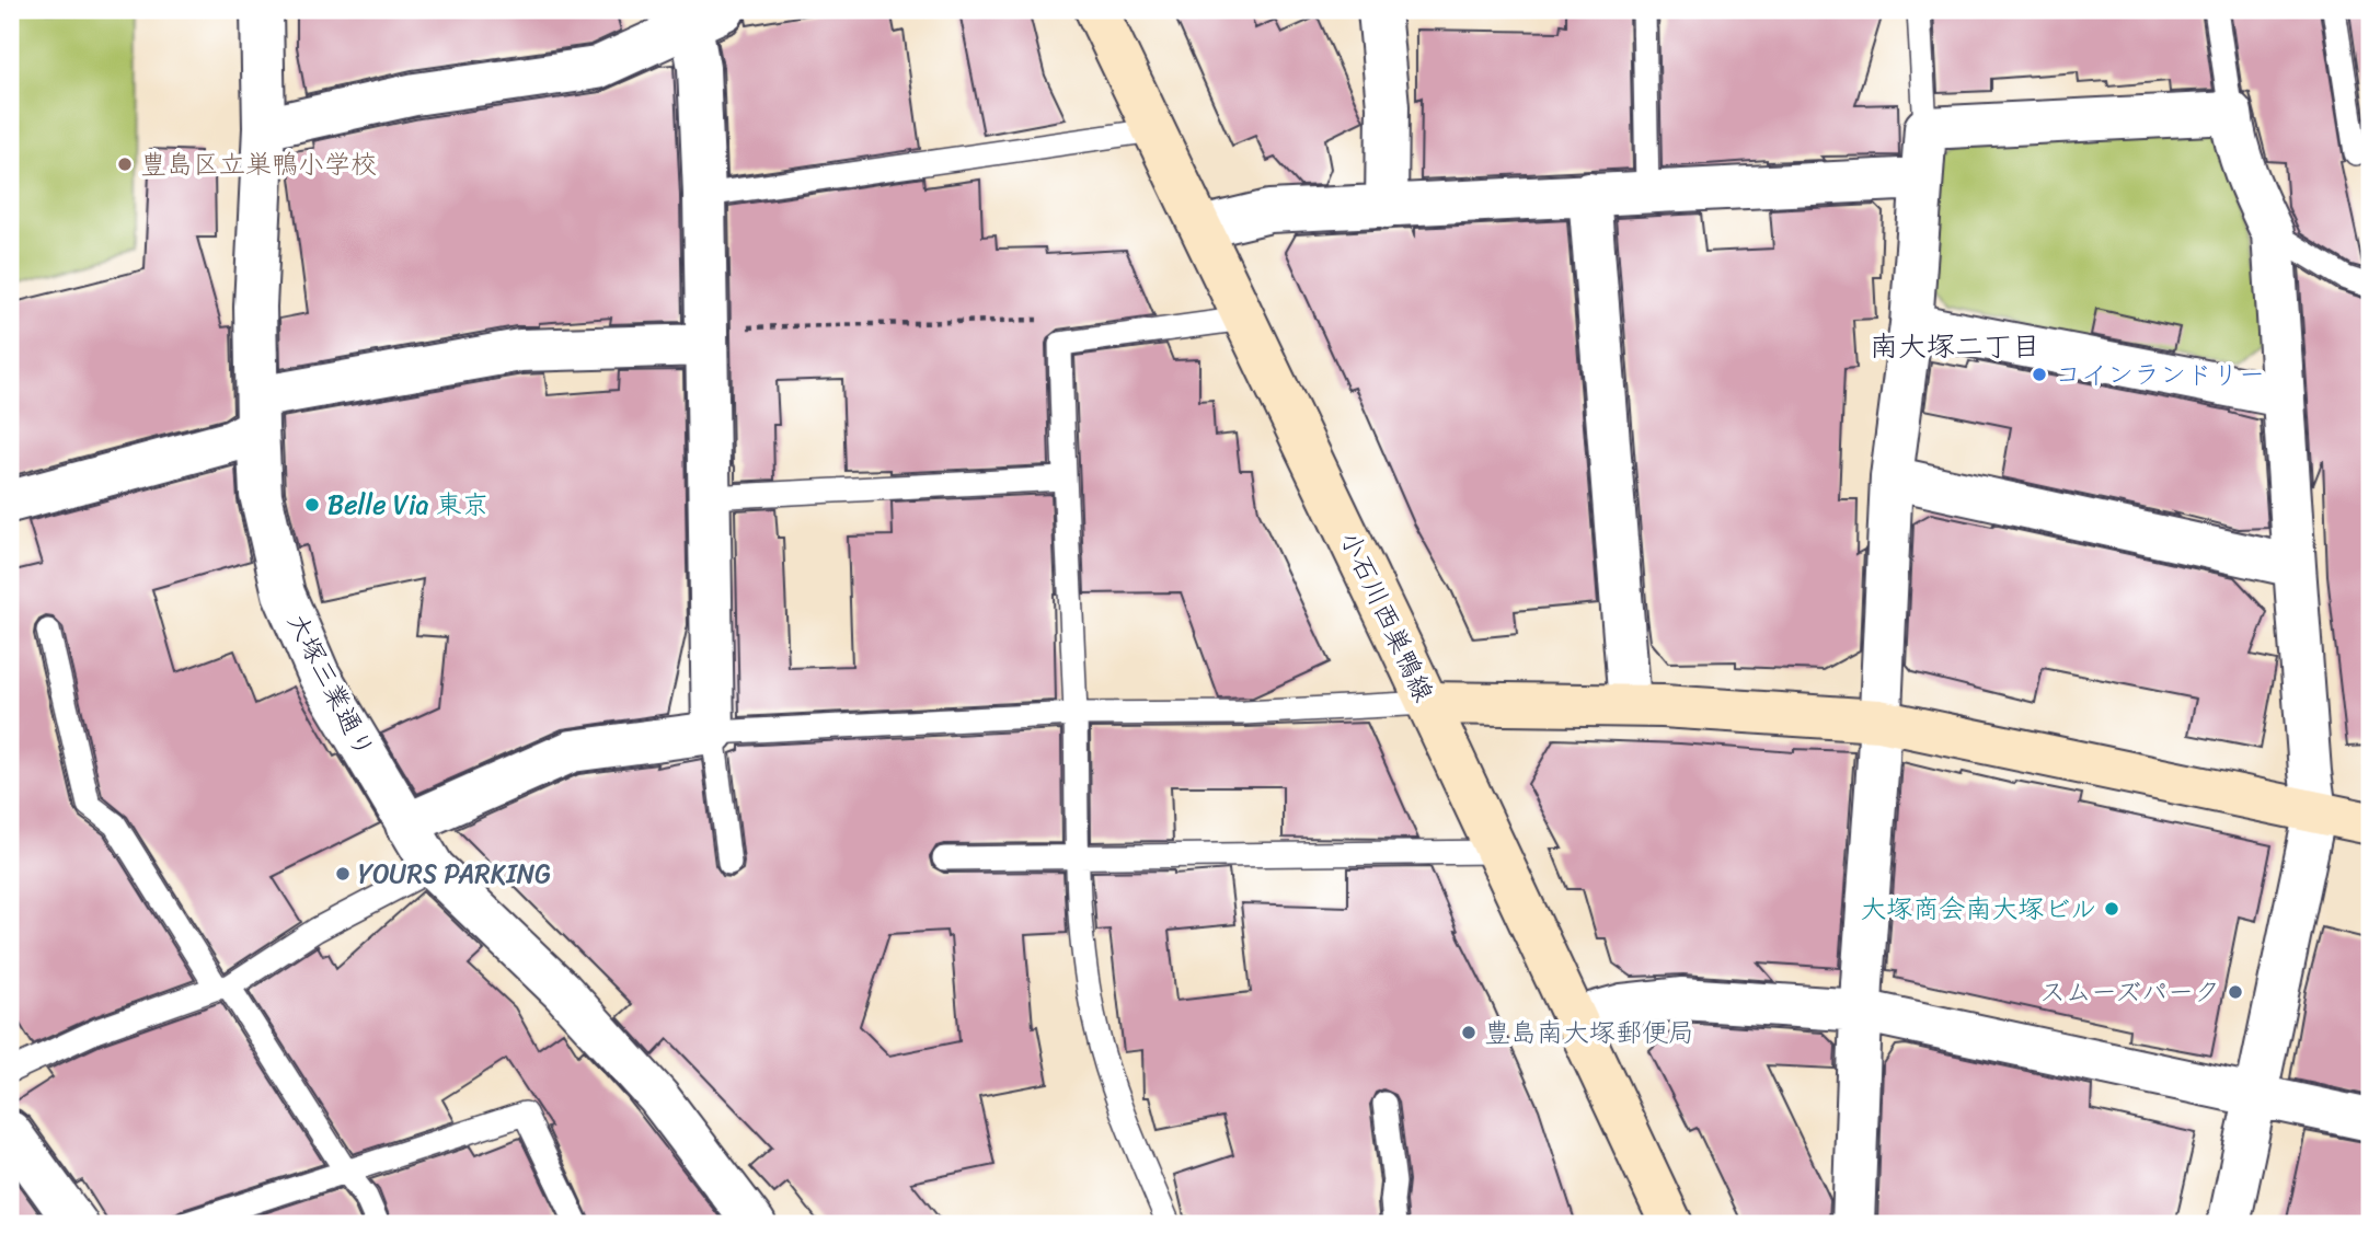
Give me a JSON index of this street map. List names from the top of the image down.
{
  "streets": {
    "main road": ["小石川西巣鴨線"],
    "street": ["大塚三業通り"]
  },
  "districts": ["南大塚二丁目"],
  "places": [
    "豊島区立巣鴨小学校",
    "コインランドリー",
    "Belle Via 東京",
    "YOURS PARKING",
    "大塚商会南大塚ビル",
    "スムーズパーク",
    "豊島南大塚郵便局"
  ]
}
